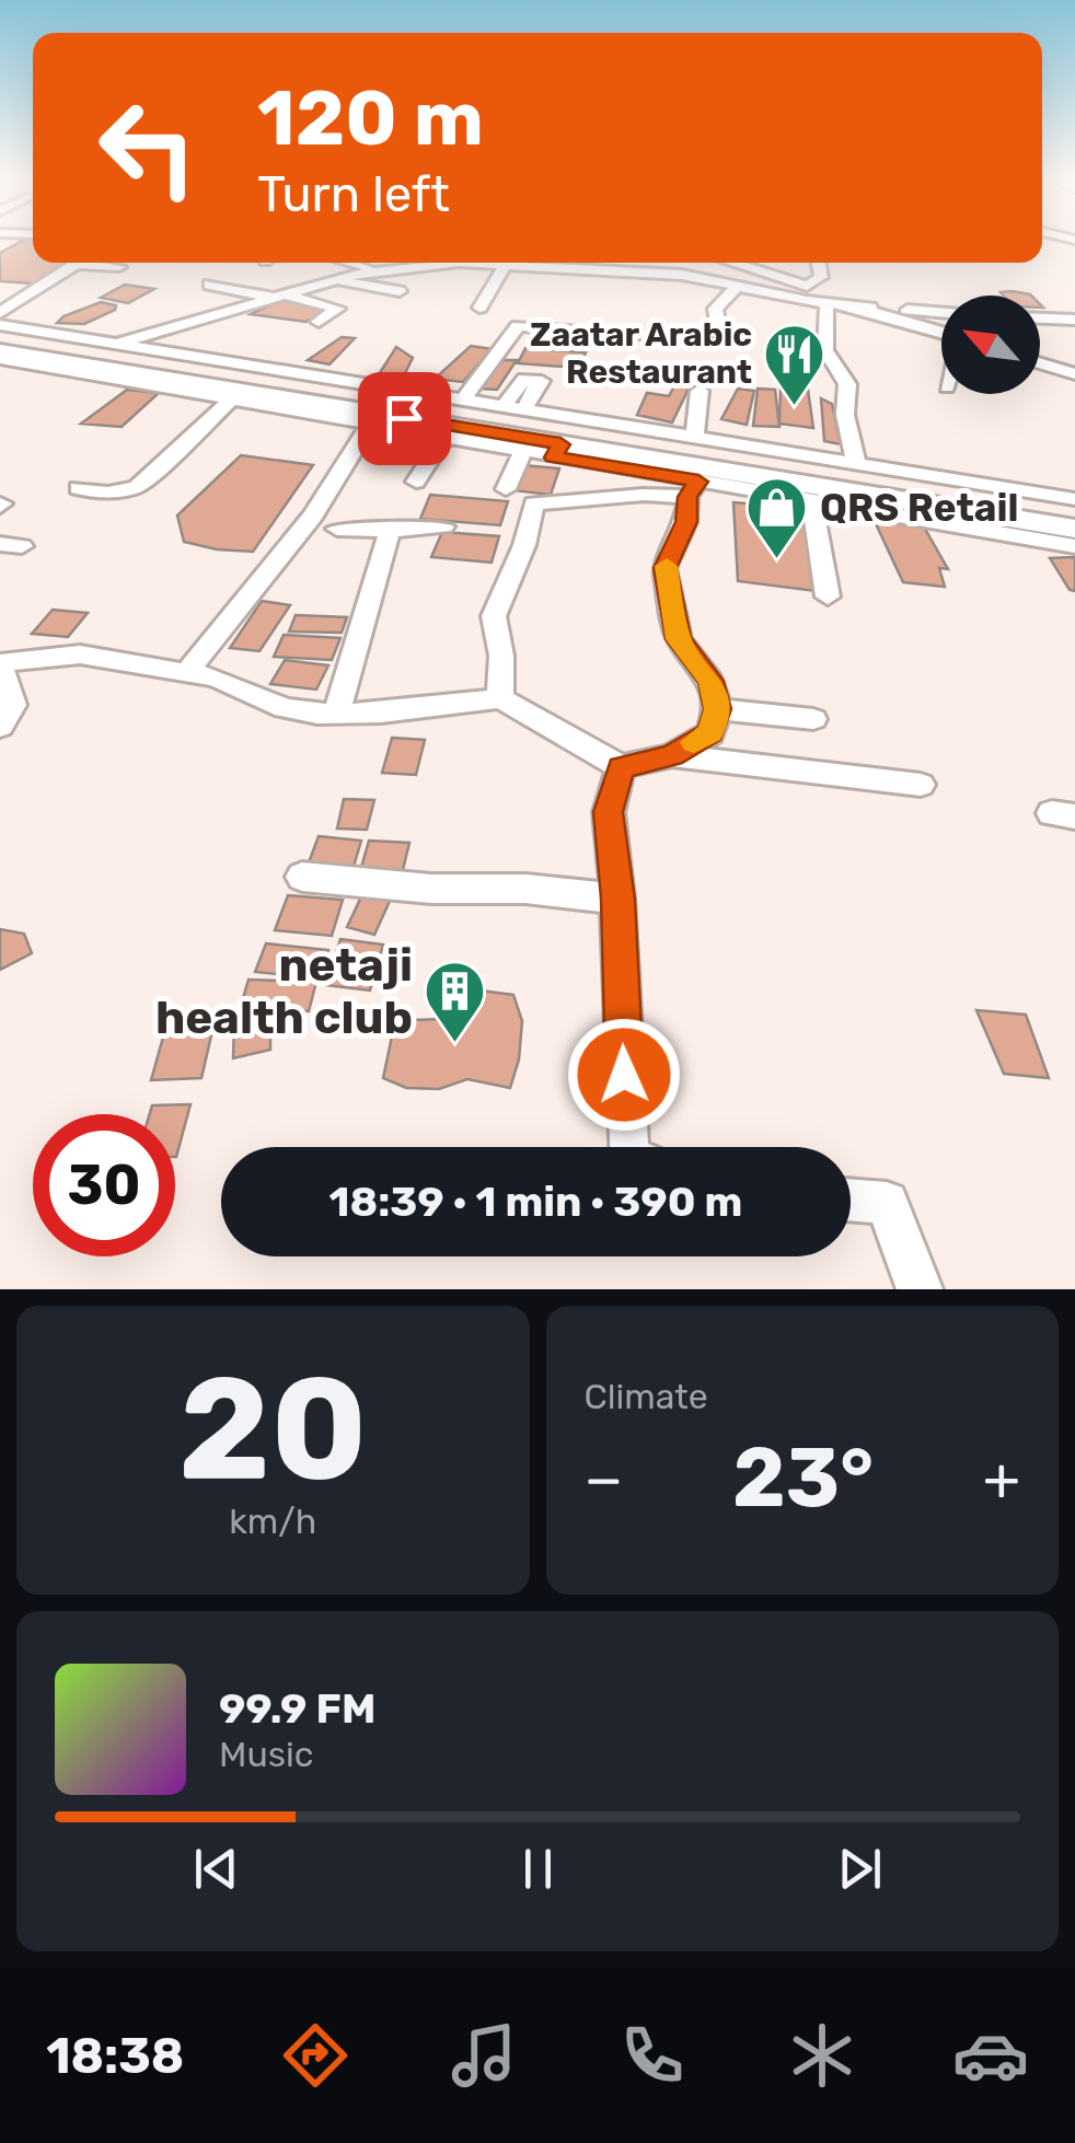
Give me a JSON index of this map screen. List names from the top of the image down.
{
  "places": {
    "restaurant": ["Zaatar Arabic Restaurant"],
    "shop": ["QRS Retail"],
    "building": ["netaji health club"]
  },
  "north": "top left",
  "page": {
    "turn": ["120 m", "Turn left"],
    "limit": "30",
    "trip": "18:39 · 1 min · 390 m",
    "tile": [
      ["20", "km/h"],
      "Climate"
    ],
    "heat": ["−", "23°", "+"],
    "song": ["99.9 FM", "Music"],
    "tabs": "18:38"
  }
}
